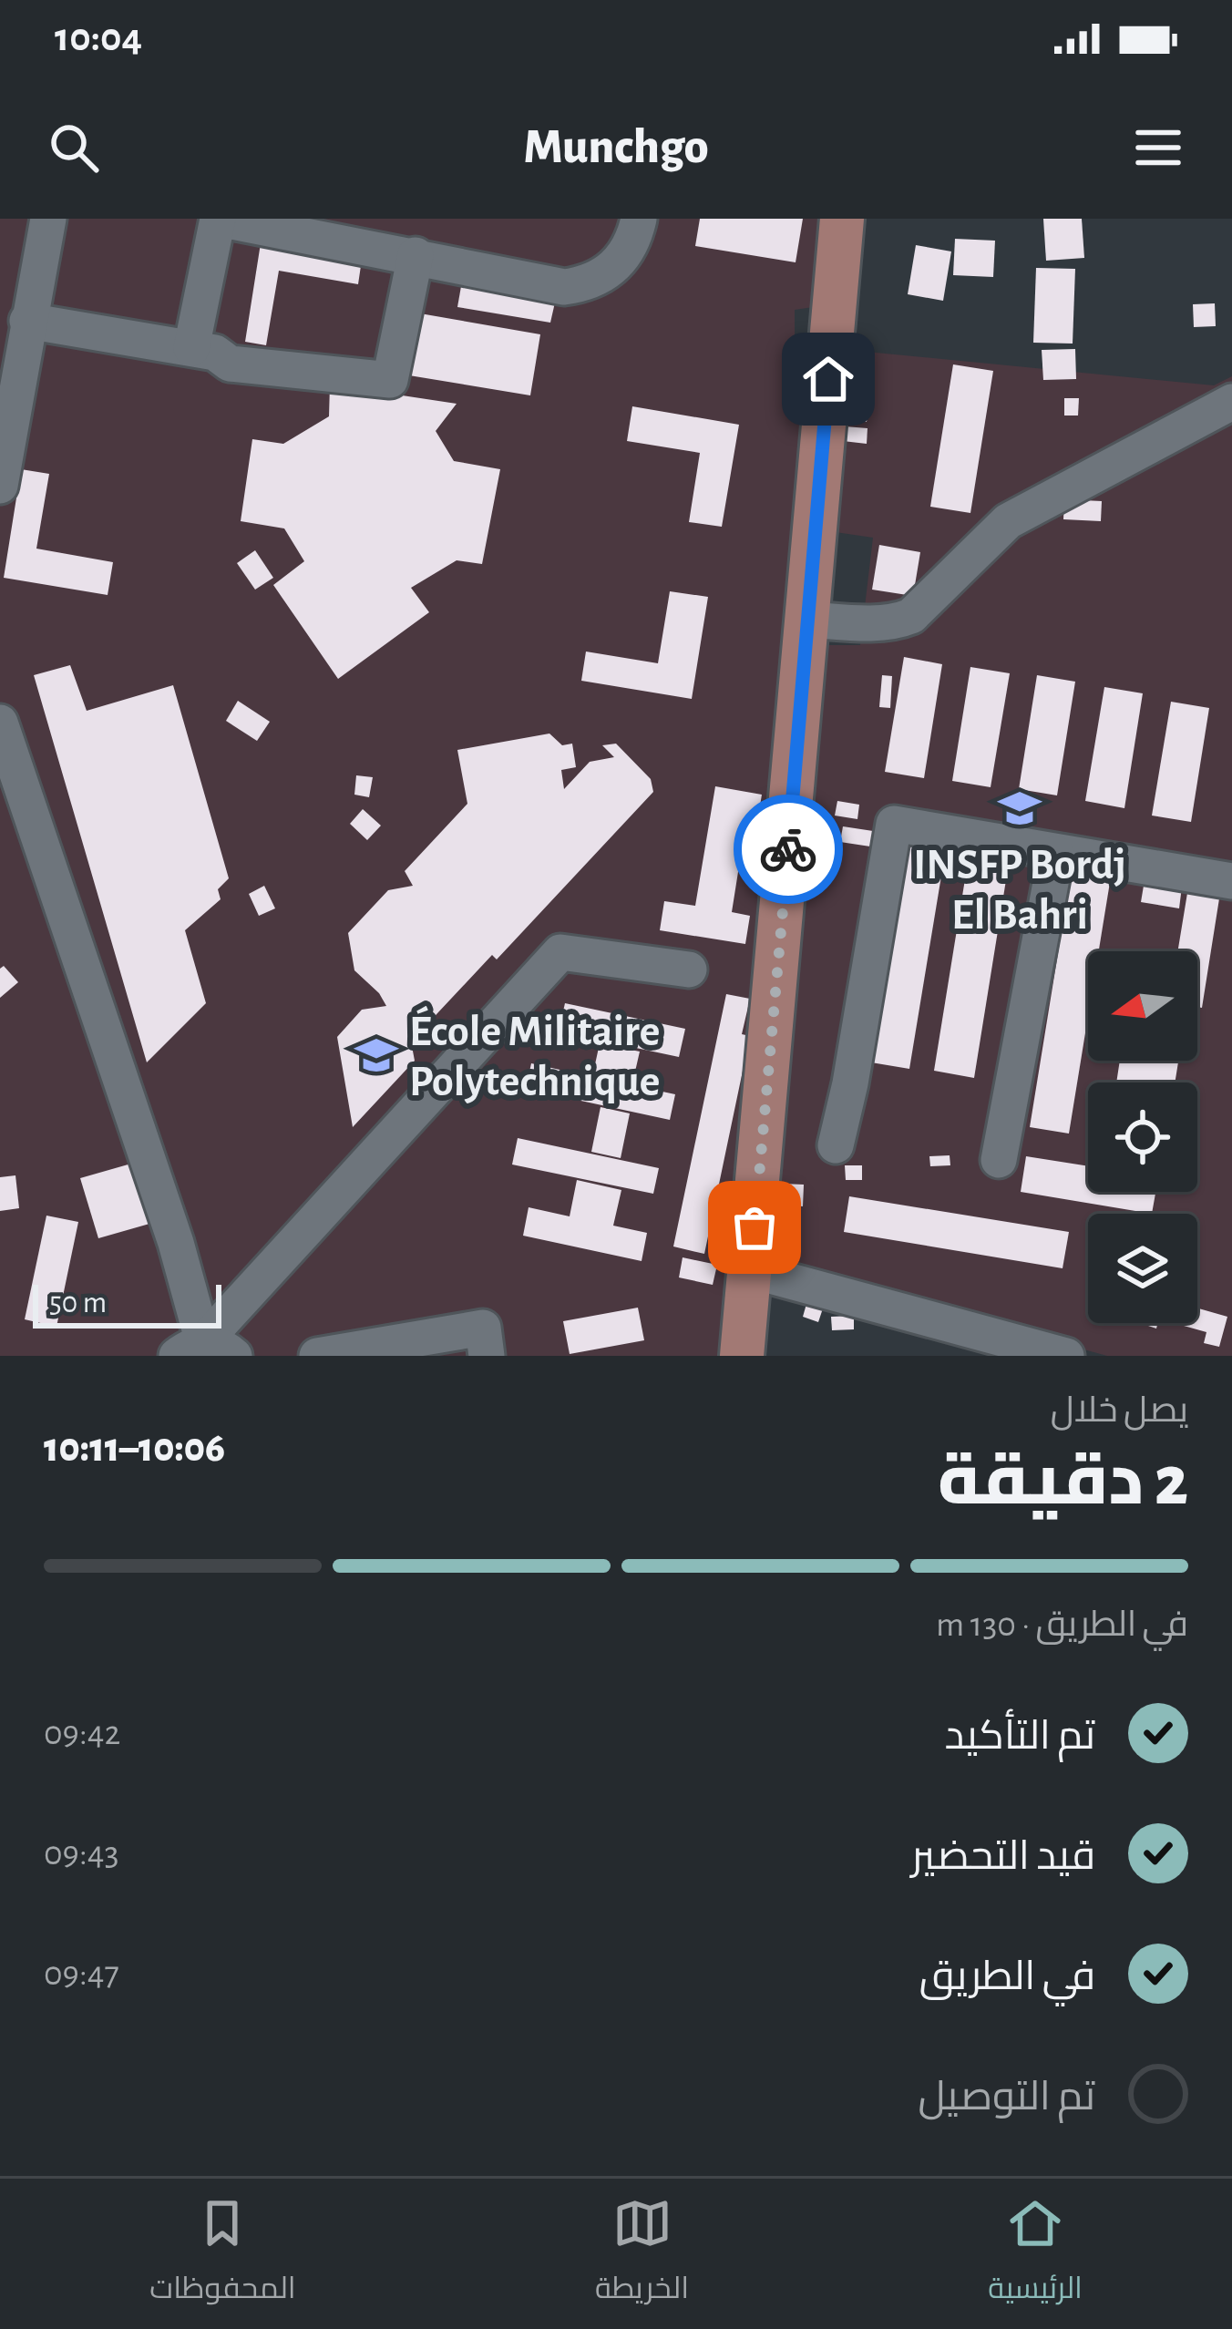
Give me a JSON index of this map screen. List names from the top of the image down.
{
  "places": {
    "school or university": ["INSFP Bordj El Bahri", "École Militaire Polytechnique"]
  },
  "scale_bar": "50 m",
  "north": "left",
  "page": {
    "status": "10:04",
    "header": "Munchgo",
    "scale": "50 m",
    "heading": ["2 دقيقة", "يصل خلال", "10:06–10:11"],
    "bar": "في الطريق · 130 m",
    "list": [
      ["تم التأكيد", "09:42"],
      ["قيد التحضير", "09:43"],
      ["في الطريق", "09:47"],
      "تم التوصيل"
    ],
    "tabs": ["الرئيسية", "الخريطة", "المحفوظات"]
  }
}
